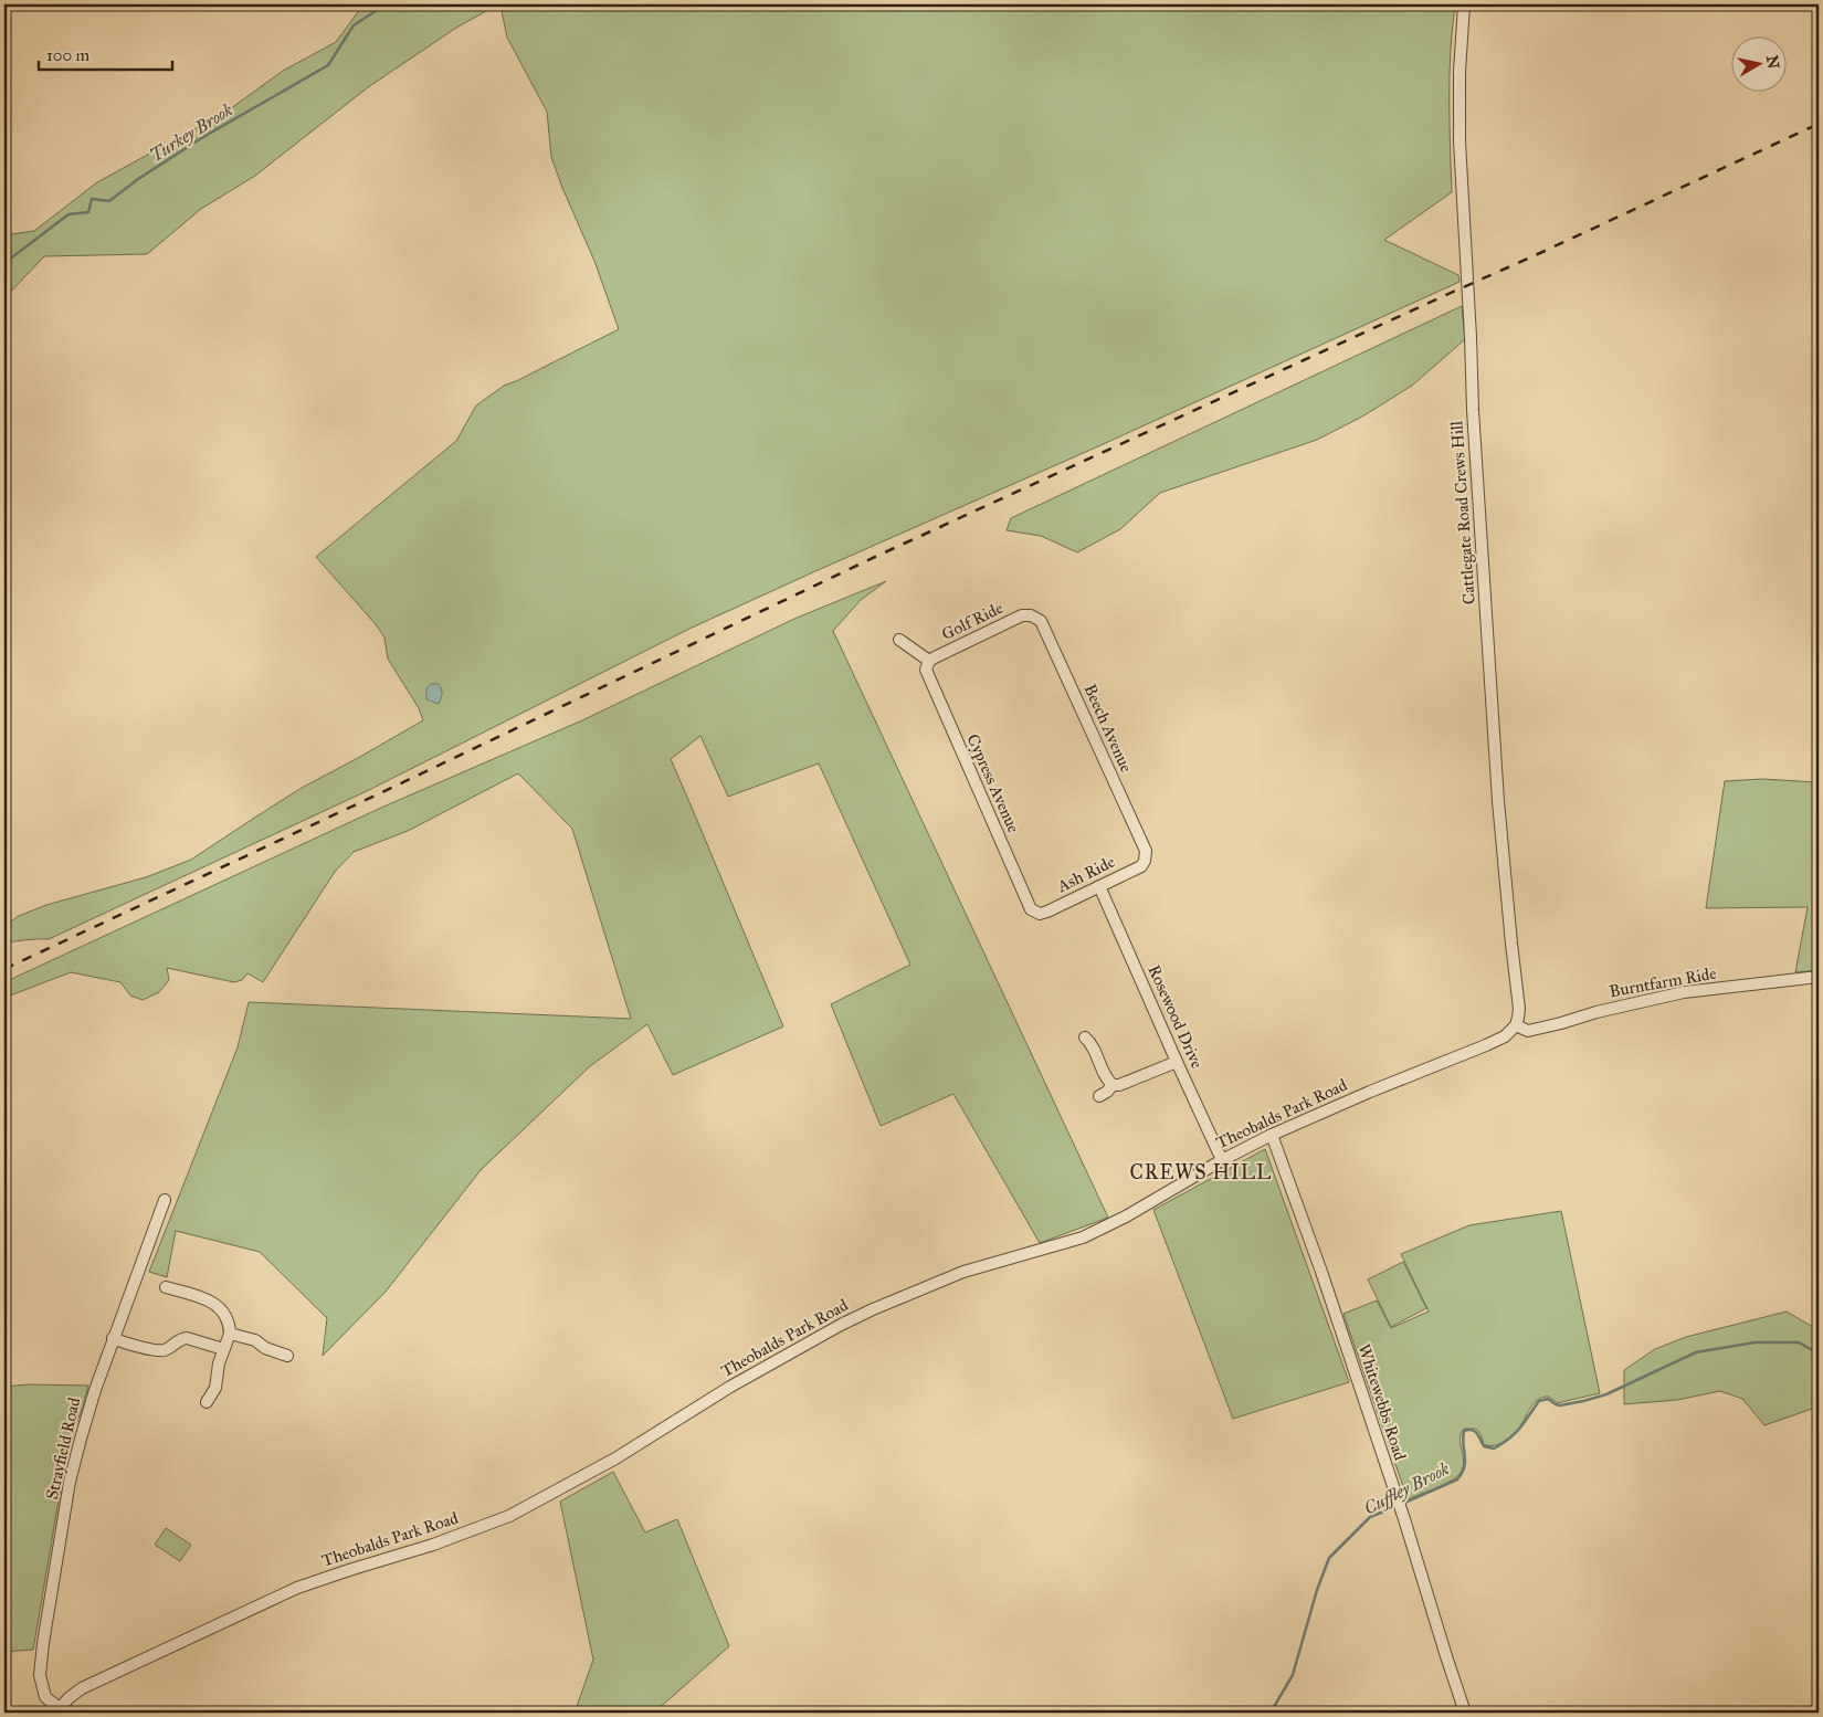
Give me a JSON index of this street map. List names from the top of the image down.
{
  "streets": {
    "street": [
      "Cattlegate Road Crews Hill",
      "Golf Ride",
      "Beech Avenue",
      "Cypress Avenue",
      "Ash Ride",
      "Burntfarm Ride",
      "Rosewood Drive",
      "Theobalds Park Road",
      "Whitewebbs Road",
      "Strayfield Road"
    ]
  },
  "crossings": [
    ["Cattlegate Road Crews Hill", "Burntfarm Ride"],
    ["Cattlegate Road Crews Hill", "Theobalds Park Road"],
    ["Golf Ride", "Beech Avenue"],
    ["Golf Ride", "Cypress Avenue"],
    ["Beech Avenue", "Ash Ride"],
    ["Cypress Avenue", "Ash Ride"],
    ["Ash Ride", "Rosewood Drive"],
    ["Burntfarm Ride", "Theobalds Park Road"],
    ["Rosewood Drive", "Theobalds Park Road"],
    ["Theobalds Park Road", "Whitewebbs Road"],
    ["Theobalds Park Road", "Strayfield Road"]
  ],
  "districts": ["CREWS HILL"],
  "water": ["Turkey Brook", "Cuffley Brook"],
  "scale_bar": "100 m",
  "north": "right"
}
